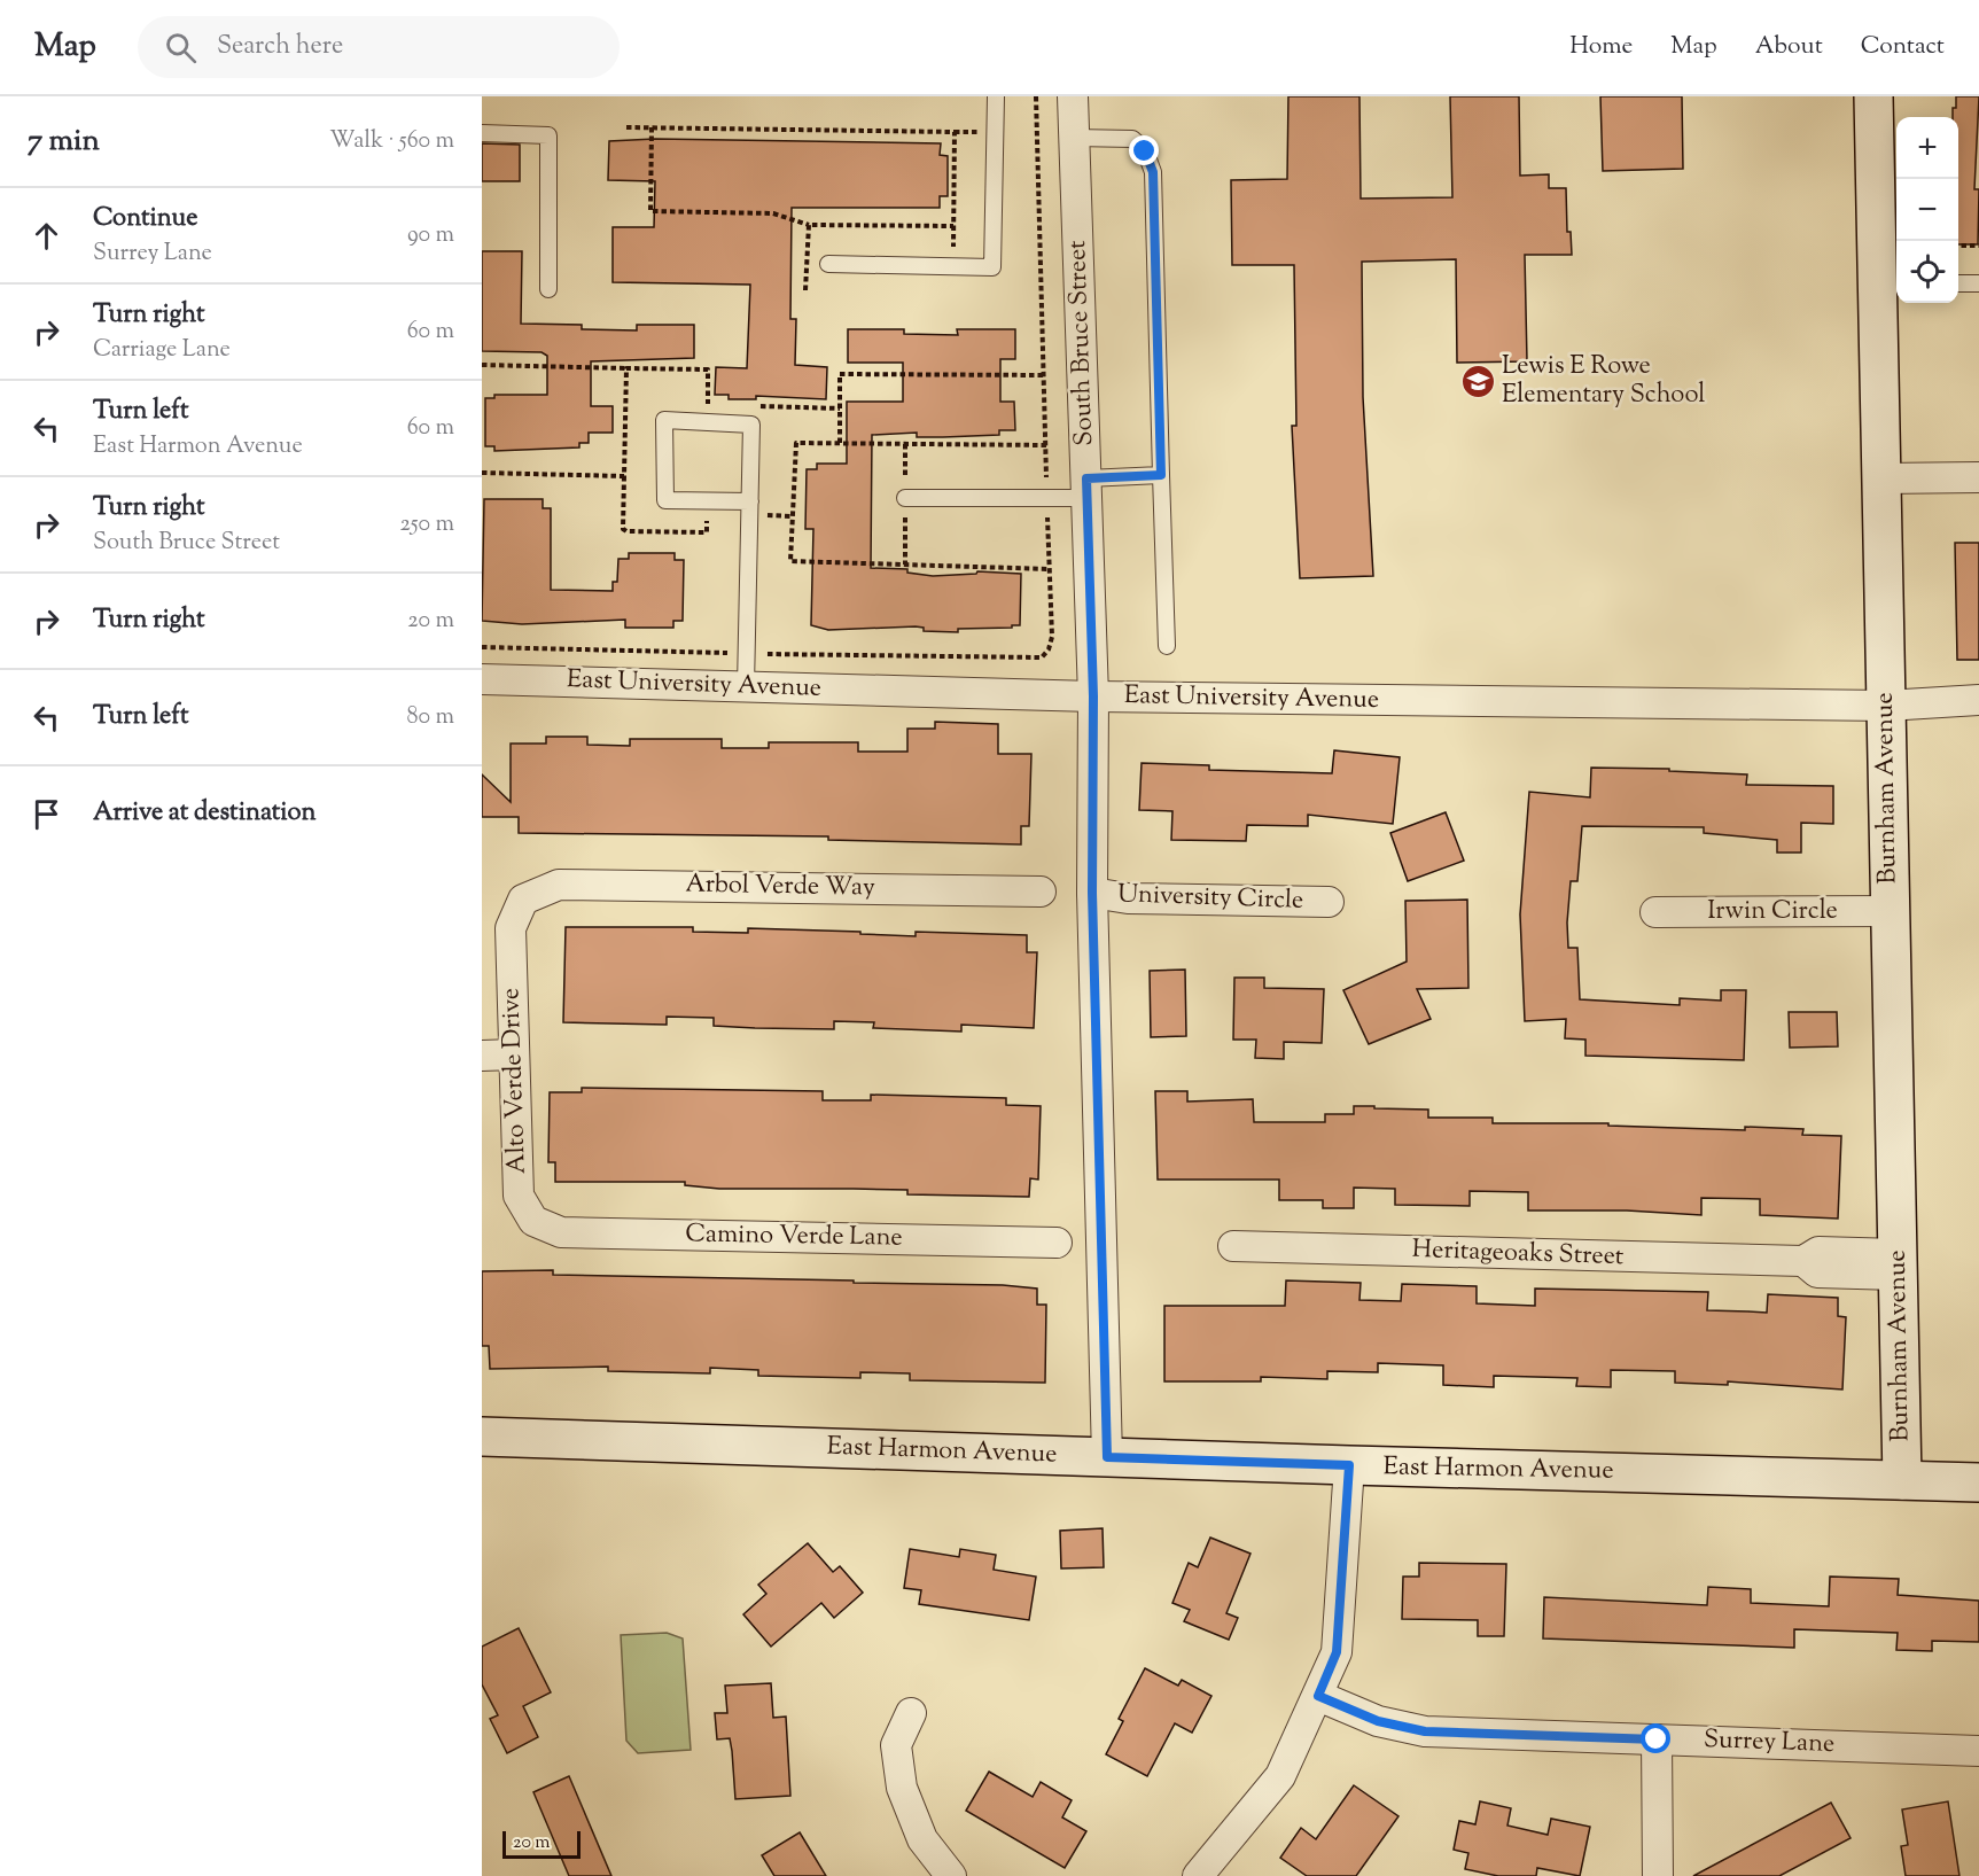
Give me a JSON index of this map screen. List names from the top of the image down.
{
  "streets": {
    "main road": ["Burnham Avenue", "East Harmon Avenue"],
    "street": [
      "South Bruce Street",
      "East University Avenue",
      "Arbol Verde Way",
      "University Circle",
      "Irwin Circle",
      "Alto Verde Drive",
      "Camino Verde Lane",
      "Heritageoaks Street",
      "Surrey Lane"
    ]
  },
  "crossings": [
    ["South Bruce Street", "East University Avenue"],
    ["South Bruce Street", "University Circle"],
    ["South Bruce Street", "East Harmon Avenue"],
    ["East University Avenue", "Burnham Avenue"],
    ["Burnham Avenue", "Irwin Circle"],
    ["Burnham Avenue", "Heritageoaks Street"],
    ["Burnham Avenue", "East Harmon Avenue"],
    ["Arbol Verde Way", "Alto Verde Drive"],
    ["Alto Verde Drive", "Camino Verde Lane"]
  ],
  "places": {
    "school or university": ["Lewis E Rowe Elementary School"]
  },
  "scale_bar": "20 m",
  "page": {
    "header": "Map",
    "search": "Search here",
    "nav": [
      "Home",
      "Map",
      "About",
      "Contact"
    ],
    "heading": ["7 min", "Walk · 560 m"],
    "map_buttons": ["+", "−"],
    "list": [
      ["Continue", "Surrey Lane", "90 m"],
      ["Turn right", "Carriage Lane", "60 m"],
      ["Turn left", "East Harmon Avenue", "60 m"],
      ["Turn right", "South Bruce Street", "250 m"],
      ["Turn right", "20 m"],
      ["Turn left", "80 m"],
      "Arrive at destination"
    ],
    "scale": "20 m"
  }
}
